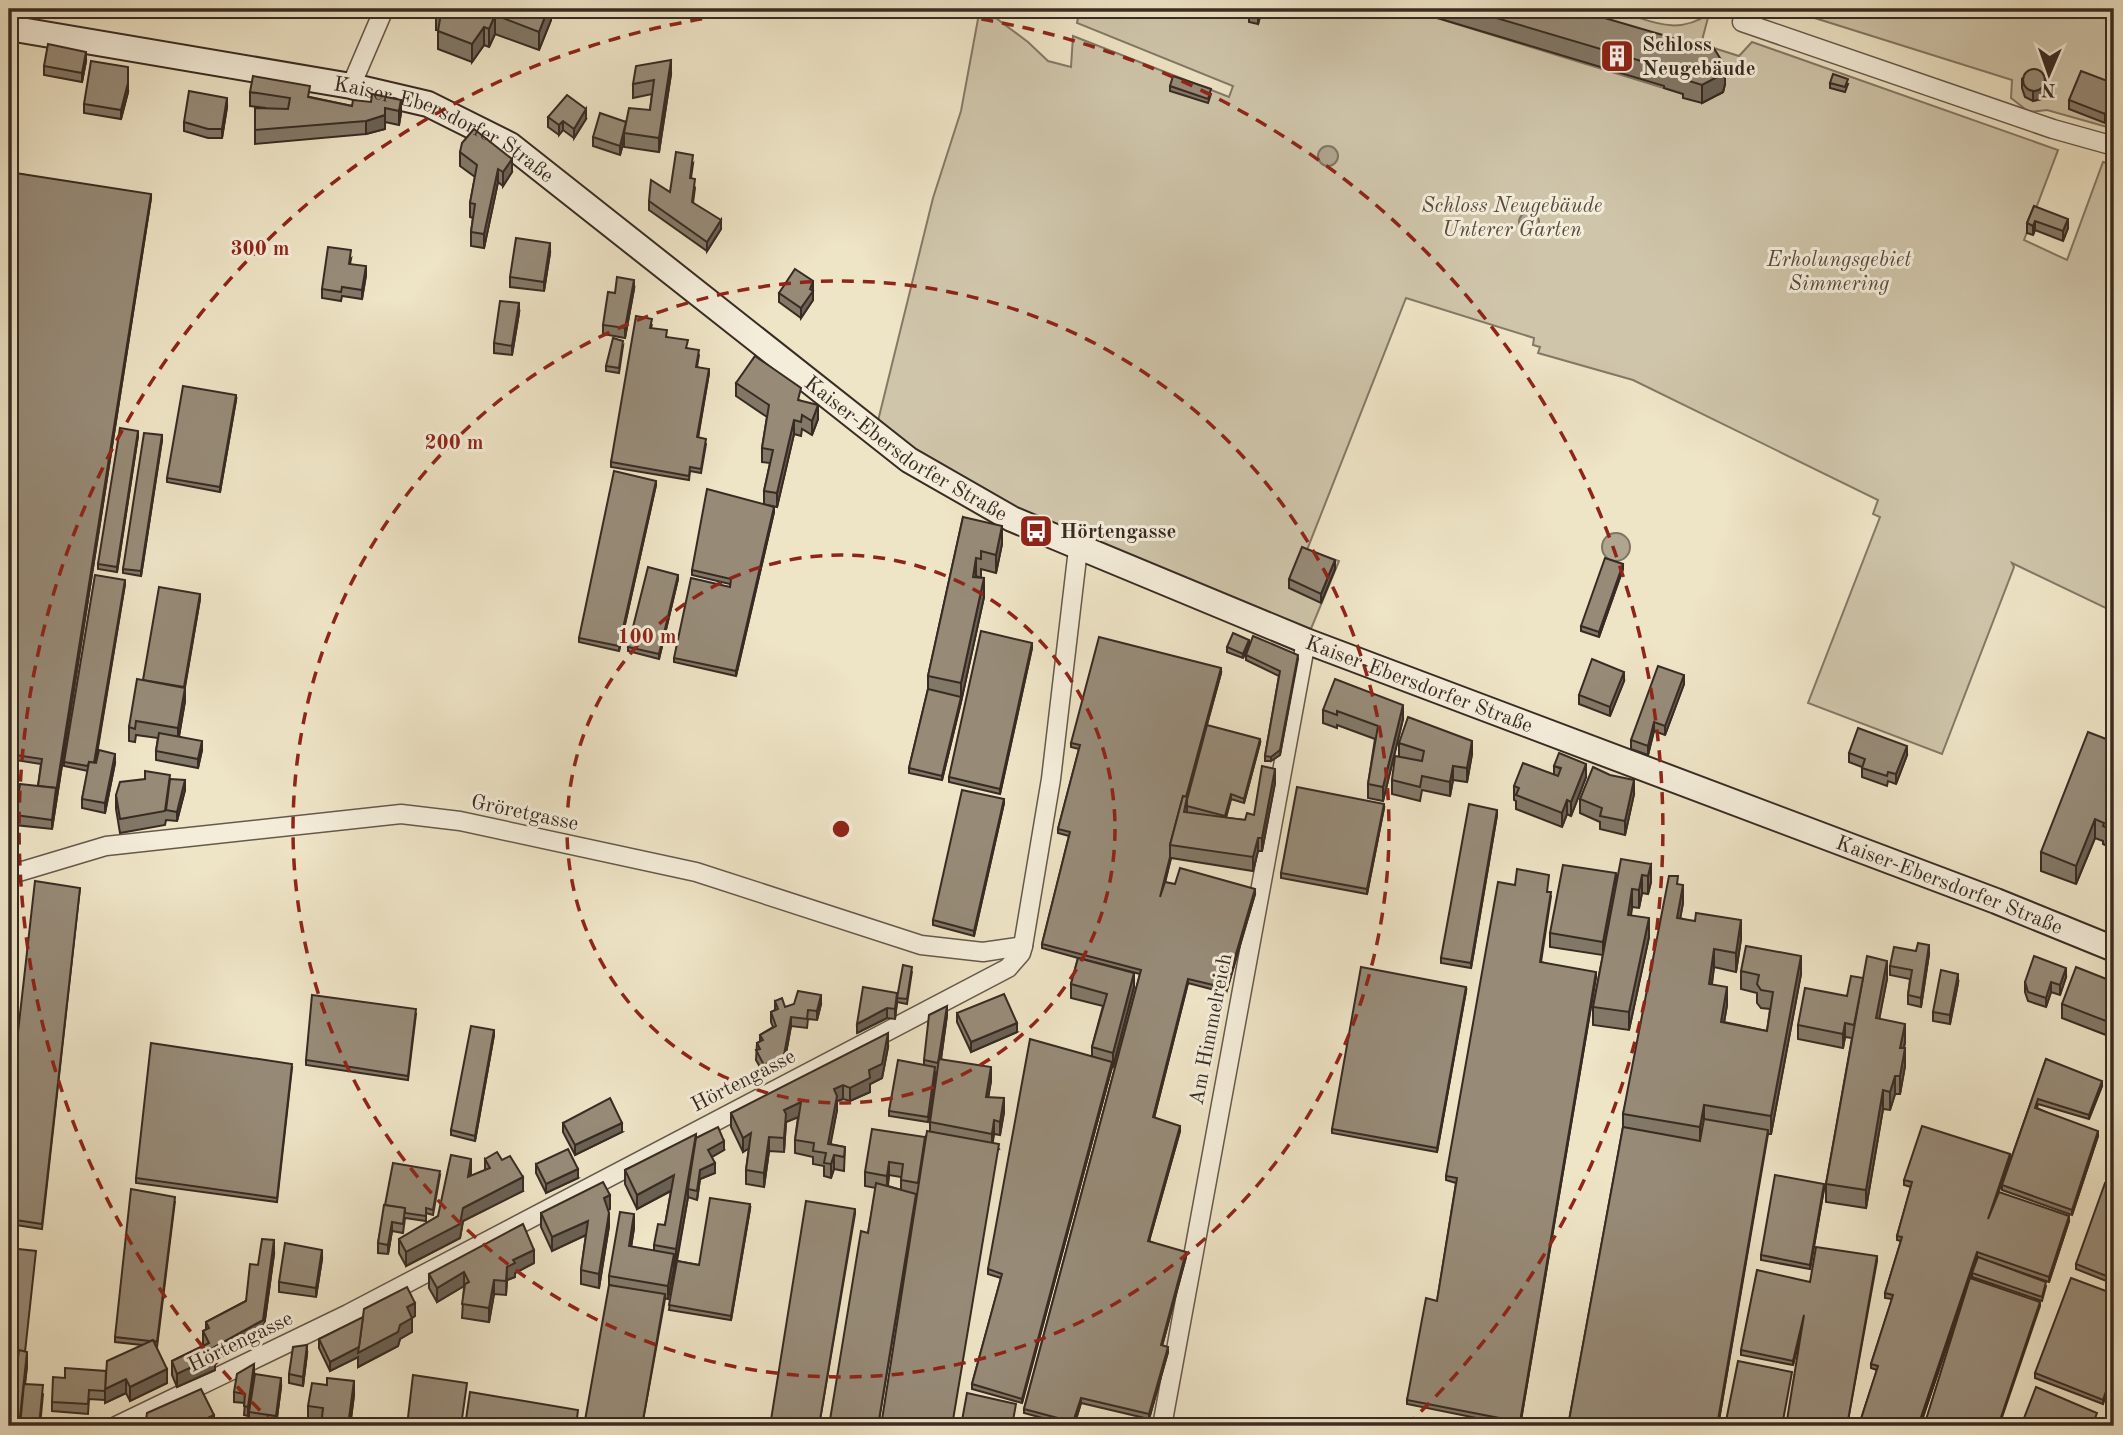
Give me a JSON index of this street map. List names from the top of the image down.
{
  "streets": {
    "main road": ["Kaiser-Ebersdorfer Straße"],
    "street": ["Gröretgasse", "Am Himmelreich", "Hörtengasse"]
  },
  "crossings": [
    ["Kaiser-Ebersdorfer Straße", "Am Himmelreich"],
    ["Gröretgasse", "Hörtengasse"]
  ],
  "parks": ["Schloss Neugebäude Unterer Garten", "Erholungsgebiet Simmering"],
  "places": {
    "building": ["Schloss Neugebäude"],
    "bus stop": ["Hörtengasse"]
  },
  "north": "bottom",
  "rings": ["300 m", "200 m", "100 m"]
}
